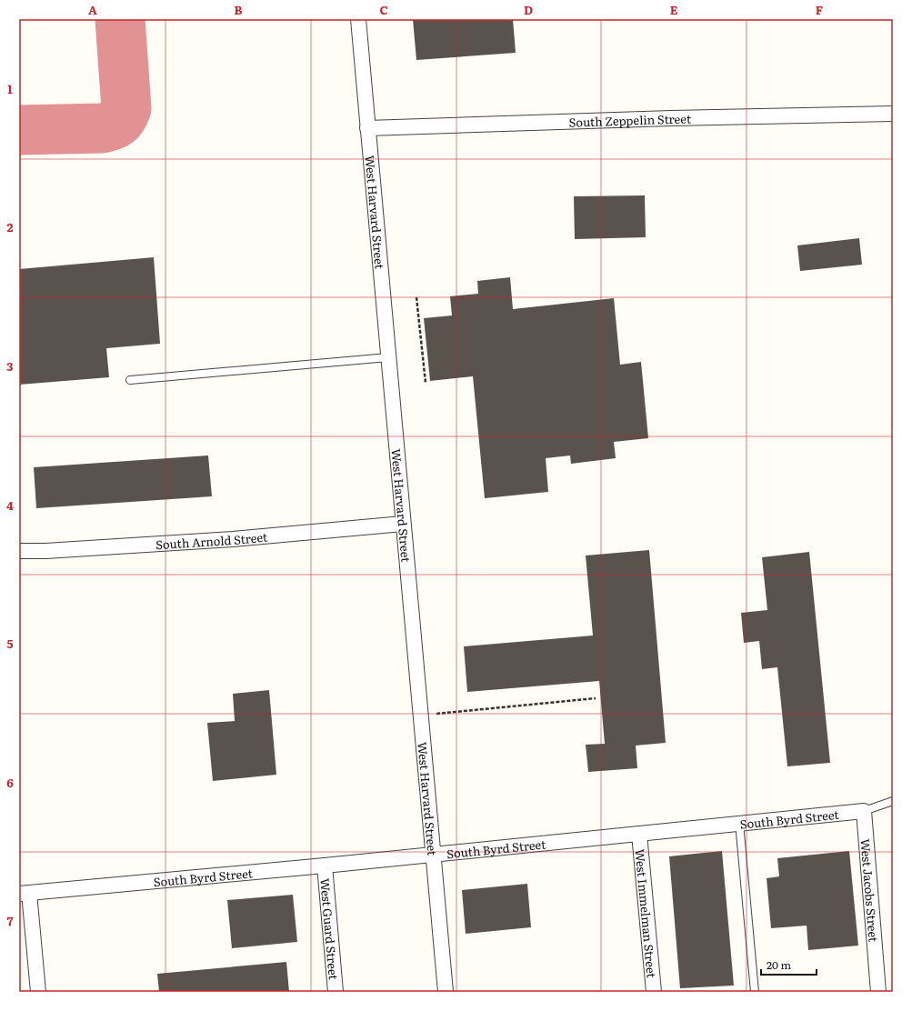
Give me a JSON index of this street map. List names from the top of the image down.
{
  "streets": {
    "street": [
      "South Zeppelin Street",
      "West Harvard Street",
      "South Arnold Street",
      "South Byrd Street",
      "West Jacobs Street",
      "West Immelman Street",
      "West Guard Street"
    ]
  },
  "crossings": [
    ["South Zeppelin Street", "West Harvard Street"],
    ["West Harvard Street", "South Arnold Street"],
    ["West Harvard Street", "South Byrd Street"],
    ["South Byrd Street", "West Jacobs Street"],
    ["South Byrd Street", "West Immelman Street"],
    ["South Byrd Street", "West Guard Street"]
  ],
  "scale_bar": "20 m",
  "grid": {
    "columns": [
      "A",
      "B",
      "C",
      "D",
      "E",
      "F"
    ],
    "rows": [
      "1",
      "2",
      "3",
      "4",
      "5",
      "6",
      "7"
    ]
  }
}
